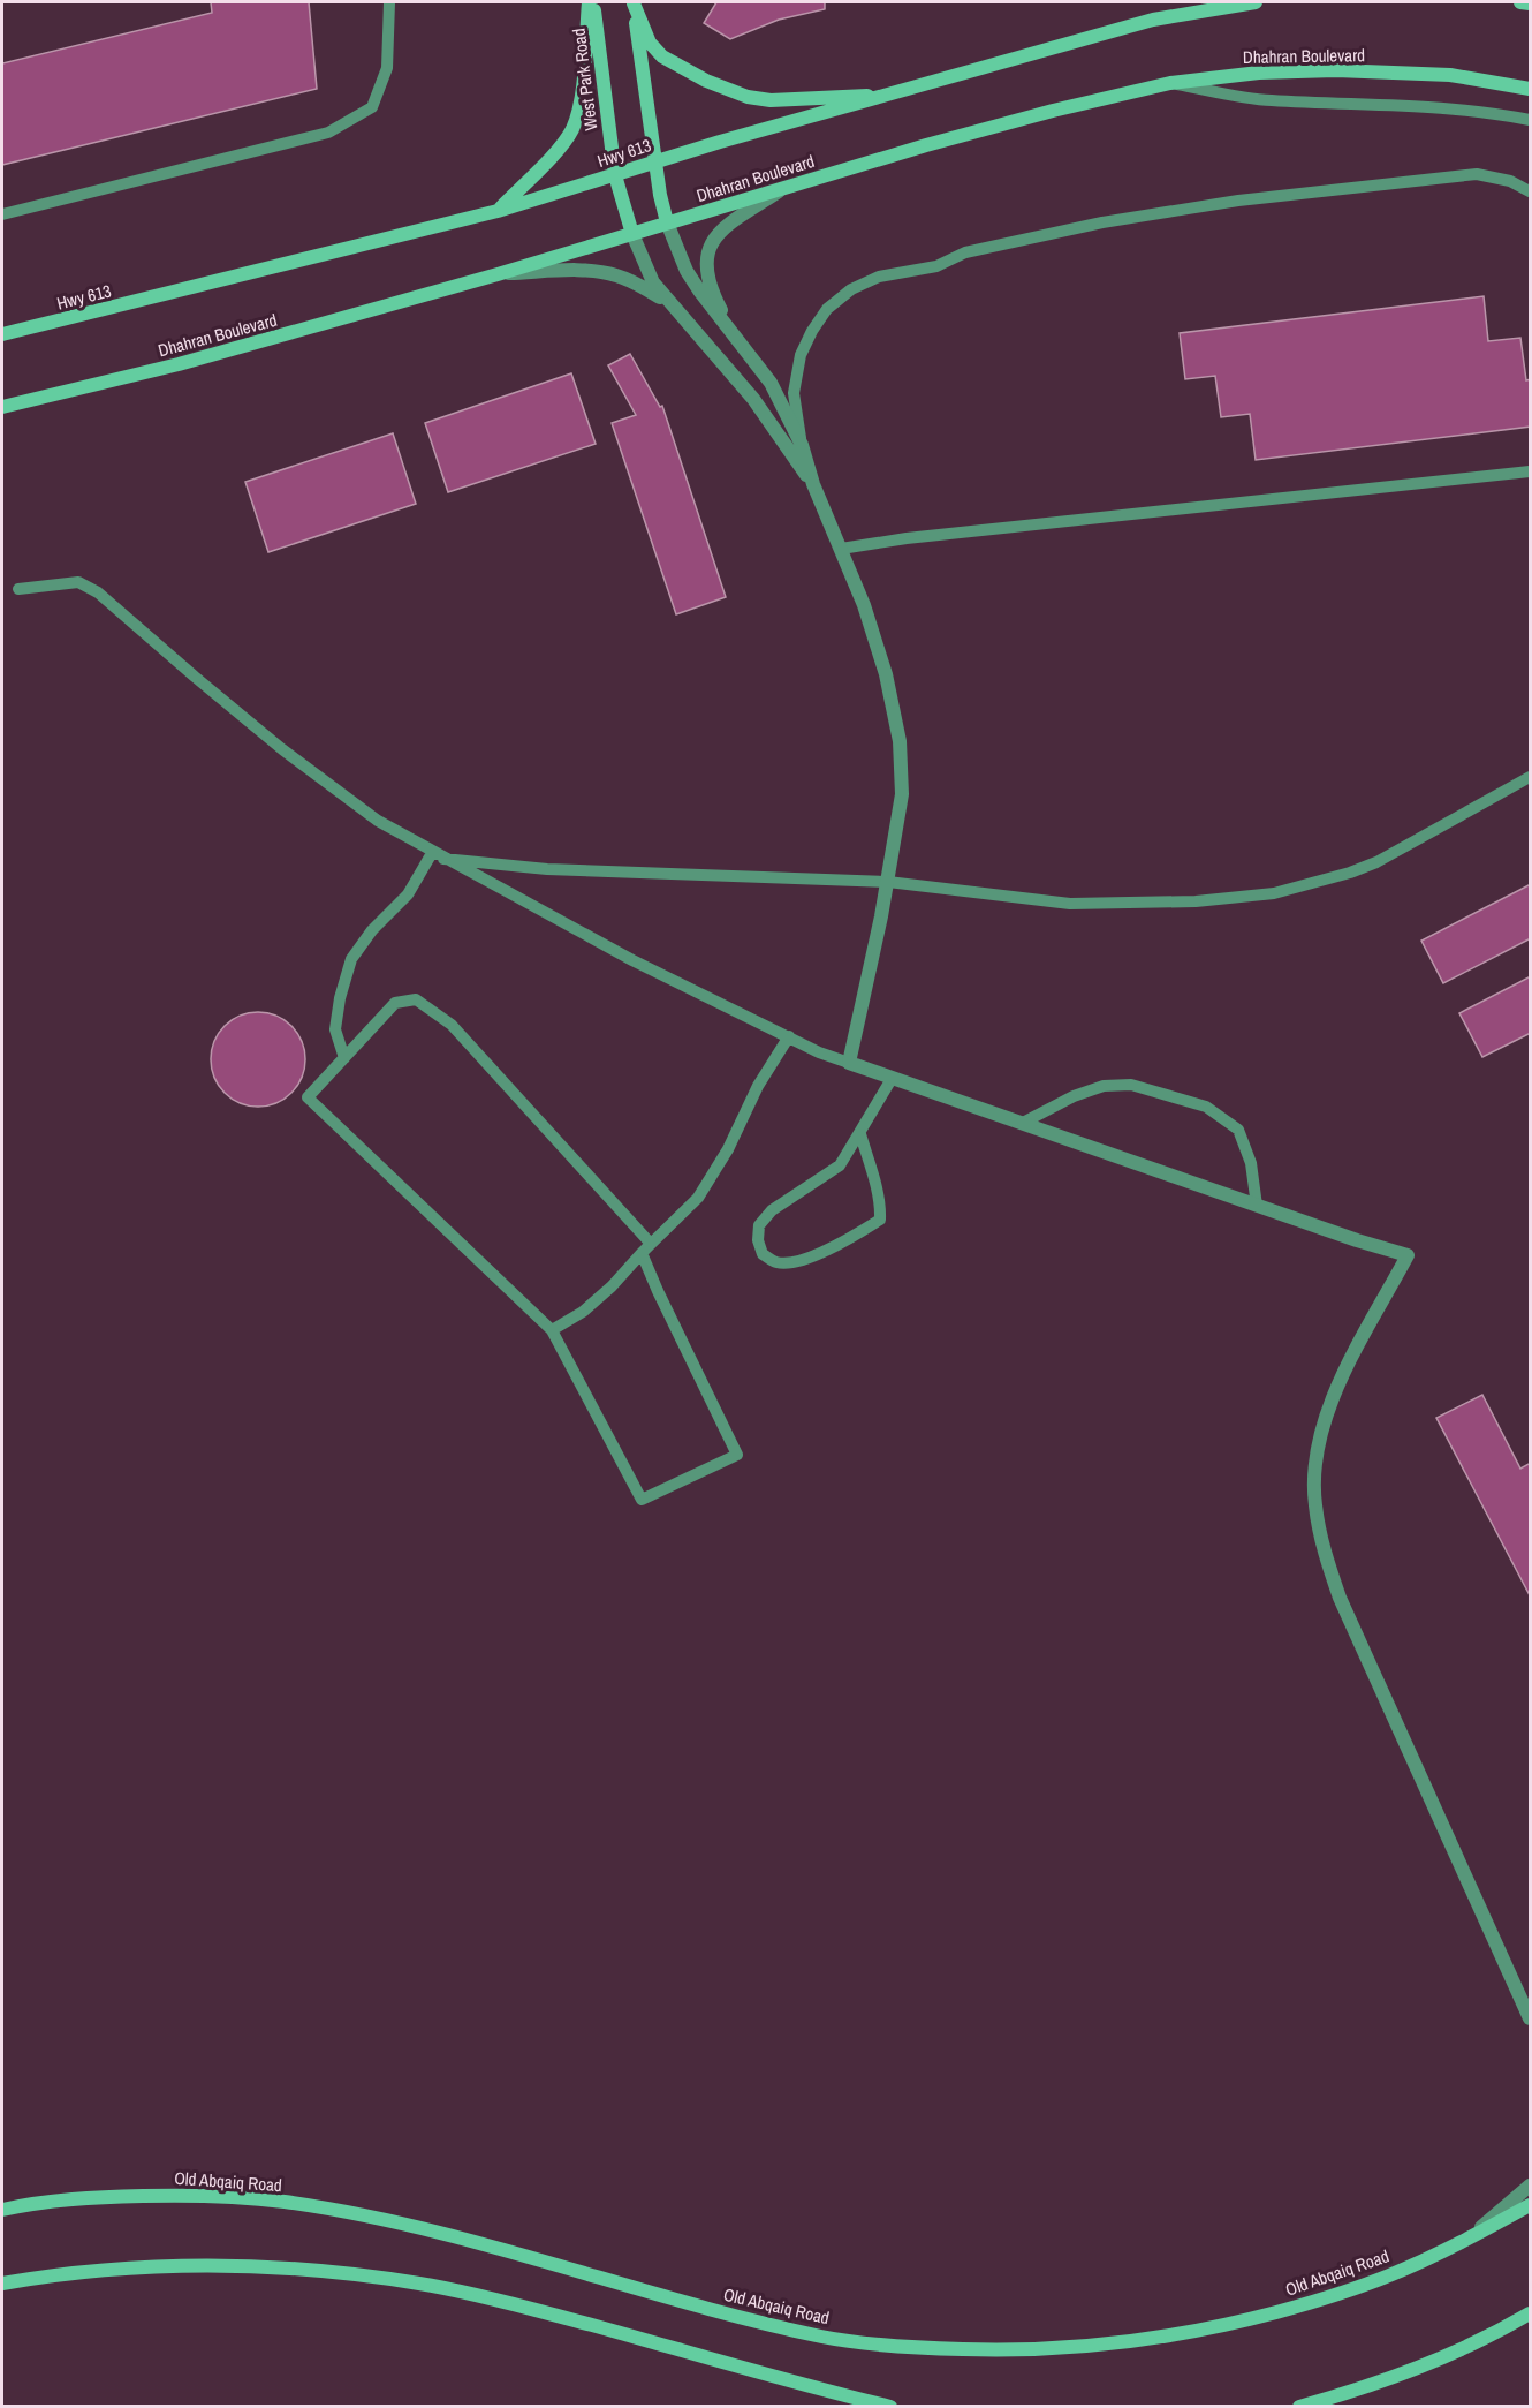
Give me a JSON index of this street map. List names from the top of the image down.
{
  "streets": {
    "main road": [
      "Dhahran Boulevard",
      "West Park Road",
      "Hwy 613",
      "Old Abqaiq Road"
    ]
  },
  "crossings": [
    ["Dhahran Boulevard", "West Park Road"],
    ["West Park Road", "Hwy 613"]
  ]
}
